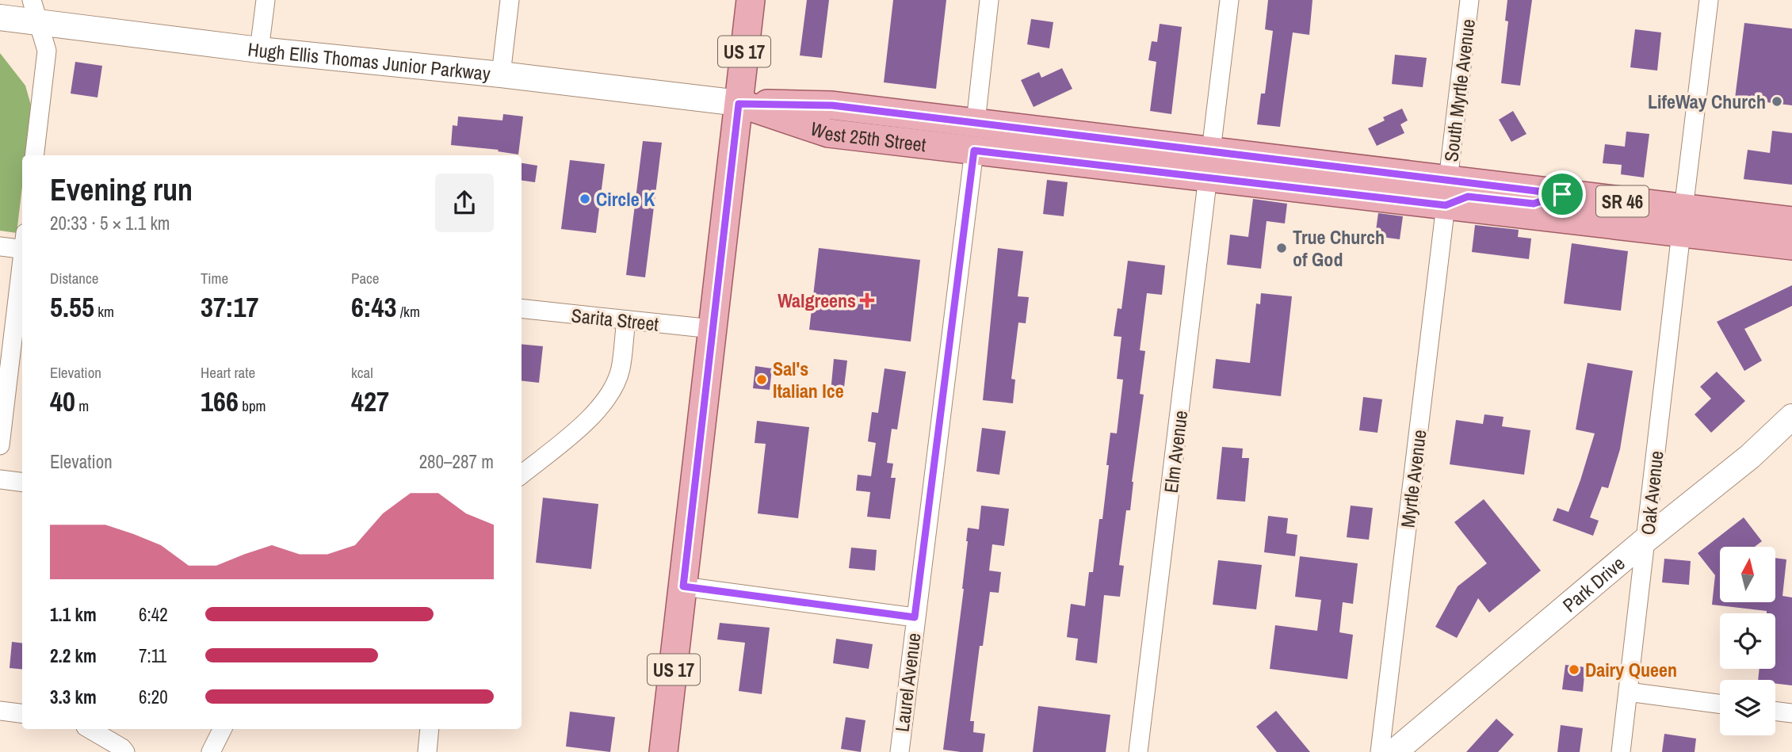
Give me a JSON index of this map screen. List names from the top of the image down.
{
  "streets": {
    "main road": [
      "US 17",
      "Hugh Ellis Thomas Junior Parkway",
      "West 25th Street",
      "SR 46",
      "Park Drive"
    ],
    "street": [
      "South Myrtle Avenue",
      "Sarita Street",
      "Elm Avenue",
      "Myrtle Avenue",
      "Oak Avenue",
      "Laurel Avenue"
    ]
  },
  "crossings": [
    ["US 17", "Hugh Ellis Thomas Junior Parkway"],
    ["US 17", "West 25th Street"],
    ["US 17", "Sarita Street"],
    ["Hugh Ellis Thomas Junior Parkway", "West 25th Street"],
    ["South Myrtle Avenue", "West 25th Street"],
    ["South Myrtle Avenue", "Myrtle Avenue"],
    ["West 25th Street", "Elm Avenue"],
    ["West 25th Street", "Myrtle Avenue"],
    ["West 25th Street", "Oak Avenue"],
    ["West 25th Street", "Laurel Avenue"],
    ["Oak Avenue", "Park Drive"]
  ],
  "places": {
    "other": [
      "LifeWay Church",
      "Circle K",
      "True Church of God",
      "Sal's Italian Ice",
      "Dairy Queen"
    ],
    "health": ["Walgreens"]
  },
  "north": "top",
  "page": {
    "heading": ["Evening run", "20:33 · 5 × 1.1 km"],
    "stats": [
      ["Distance", "5.55 km"],
      ["Time", "37:17"],
      ["Pace", "6:43 /km"],
      ["Elevation", "40 m"],
      ["Heart rate", "166 bpm"],
      ["kcal", "427"]
    ],
    "chart": ["Elevation", "280–287 m"],
    "list": [
      {
        "name": "1.1 km",
        "note": "6:42"
      },
      {
        "name": "2.2 km",
        "note": "7:11"
      },
      {
        "name": "3.3 km",
        "note": "6:20"
      }
    ]
  }
}
